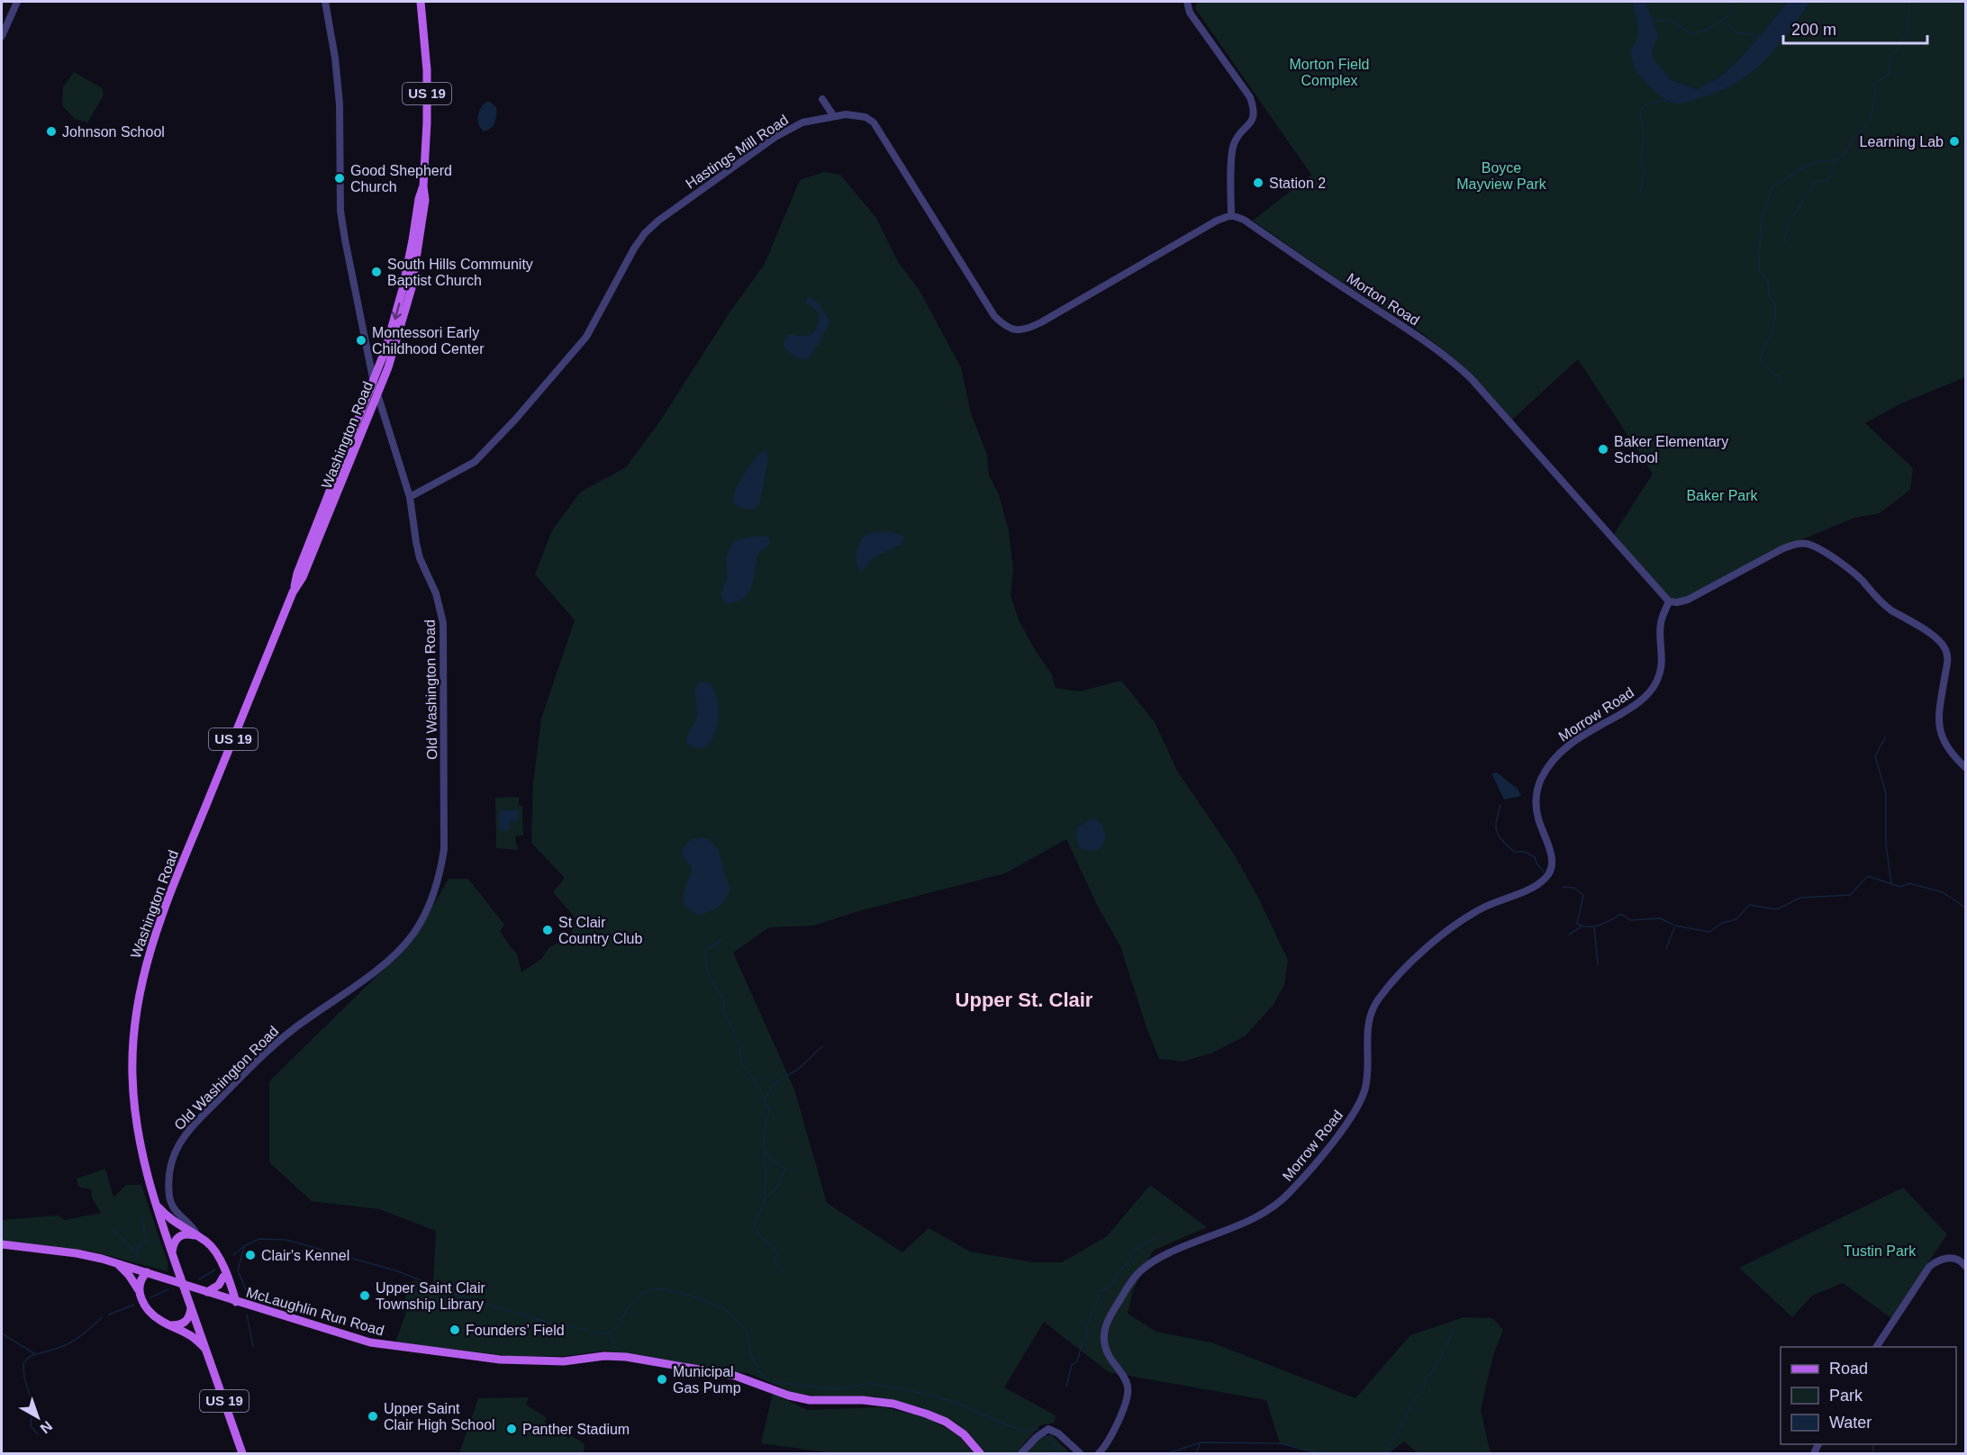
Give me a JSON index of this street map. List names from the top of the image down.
{
  "streets": {
    "main road": ["US 19", "Washington Road", "McLaughlin Run Road"],
    "street": [
      "Hastings Mill Road",
      "Morton Road",
      "Old Washington Road",
      "Morrow Road"
    ]
  },
  "crossings": [
    ["Hastings Mill Road", "Morton Road"],
    ["Hastings Mill Road", "Old Washington Road"],
    ["Morton Road", "Morrow Road"],
    ["Washington Road", "Old Washington Road"]
  ],
  "districts": ["Upper St. Clair"],
  "parks": [
    "Morton Field Complex",
    "Boyce Mayview Park",
    "Baker Park",
    "Tustin Park"
  ],
  "places": [
    "Johnson School",
    "Learning Lab",
    "Good Shepherd Church",
    "Station 2",
    "South Hills Community Baptist Church",
    "Montessori Early Childhood Center",
    "Baker Elementary School",
    "St Clair Country Club",
    "Clair's Kennel",
    "Upper Saint Clair Township Library",
    "Founders’ Field",
    "Municipal Gas Pump",
    "Upper Saint Clair High School",
    "Panther Stadium"
  ],
  "legend": ["Road", "Park", "Water"],
  "scale_bar": "200 m",
  "north": "bottom right"
}
